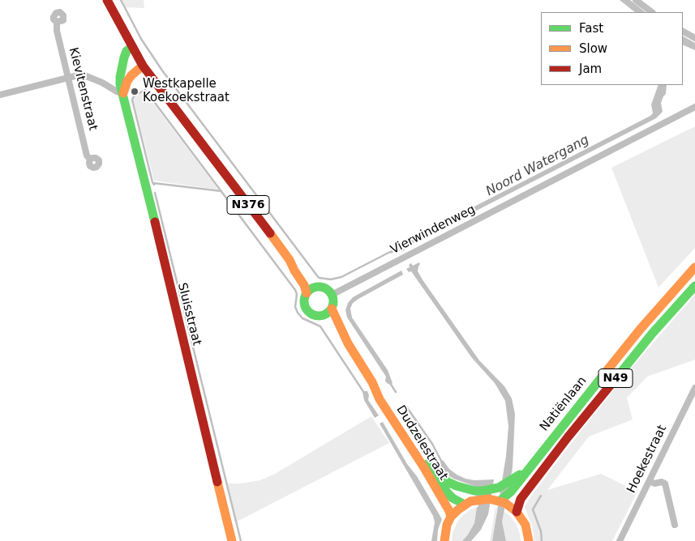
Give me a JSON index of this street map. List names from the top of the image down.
{
  "streets": {
    "main road": [
      "N376",
      "Sluisstraat",
      "N49",
      "Natiënlaan",
      "Dudzelestraat"
    ],
    "street": ["Kievitenstraat", "Vierwindenweg", "Hoekestraat"]
  },
  "crossings": [
    ["N376", "Vierwindenweg"],
    ["N376", "Sluisstraat"],
    ["N376", "Dudzelestraat"],
    ["Vierwindenweg", "Dudzelestraat"]
  ],
  "water": ["Noord Watergang"],
  "places": ["Westkapelle Koekoekstraat"],
  "legend": ["Fast", "Slow", "Jam"]
}
